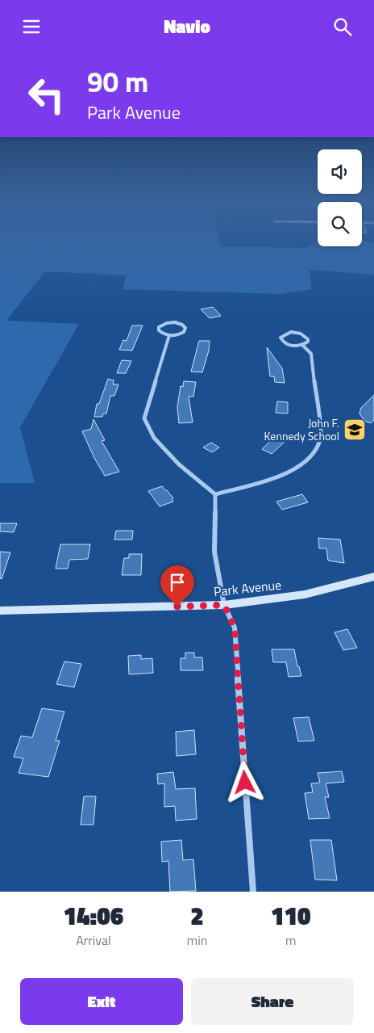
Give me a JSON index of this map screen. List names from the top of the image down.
{
  "streets": {
    "main road": ["Park Avenue"]
  },
  "places": {
    "school or university": ["John F. Kennedy School"]
  },
  "page": {
    "header": "Navio",
    "turn": ["90 m", "Park Avenue"],
    "eta": [
      "14:06",
      "Arrival",
      "2",
      "min",
      "110",
      "m"
    ],
    "buttons": ["Exit", "Share"]
  }
}
